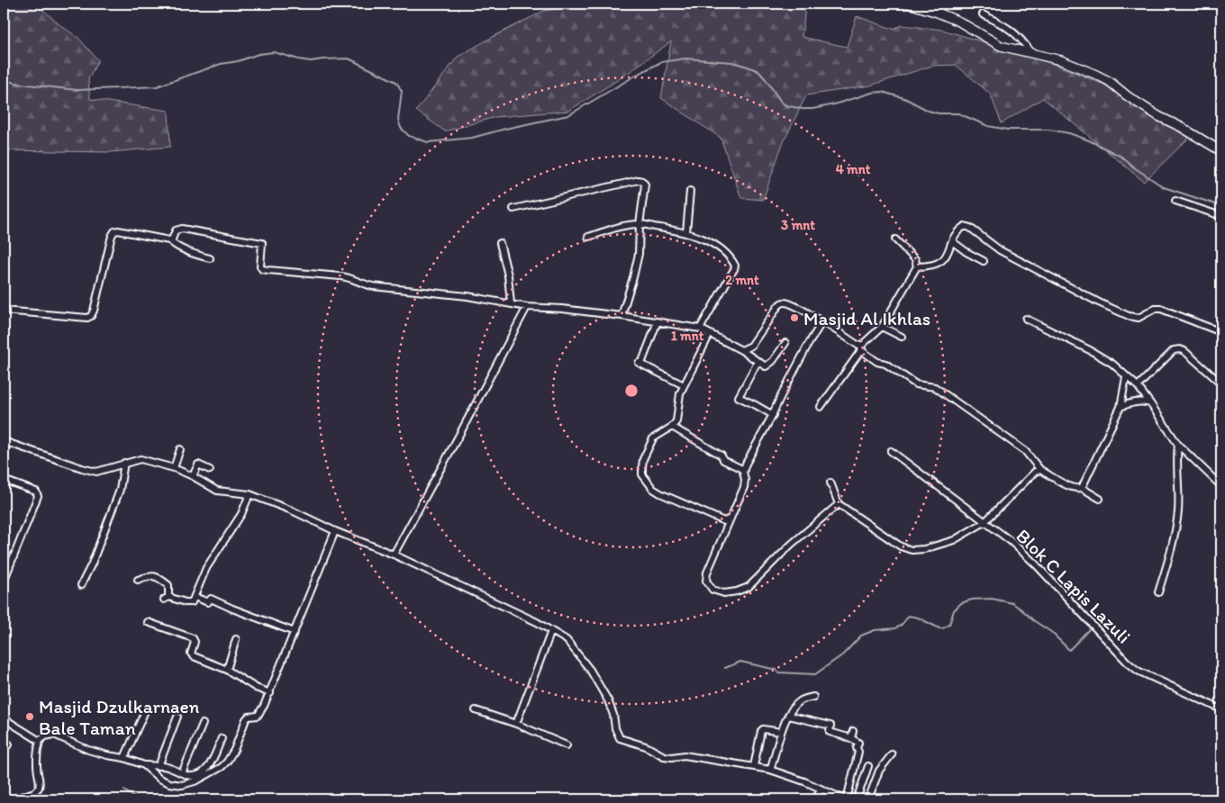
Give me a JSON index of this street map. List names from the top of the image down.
{
  "streets": {
    "street": ["Blok C Lapis Lazuli"]
  },
  "places": ["Masjid Al Ikhlas", "Masjid Dzulkarnaen Bale Taman"],
  "rings": [
    "4 mnt",
    "3 mnt",
    "2 mnt",
    "1 mnt"
  ]
}
